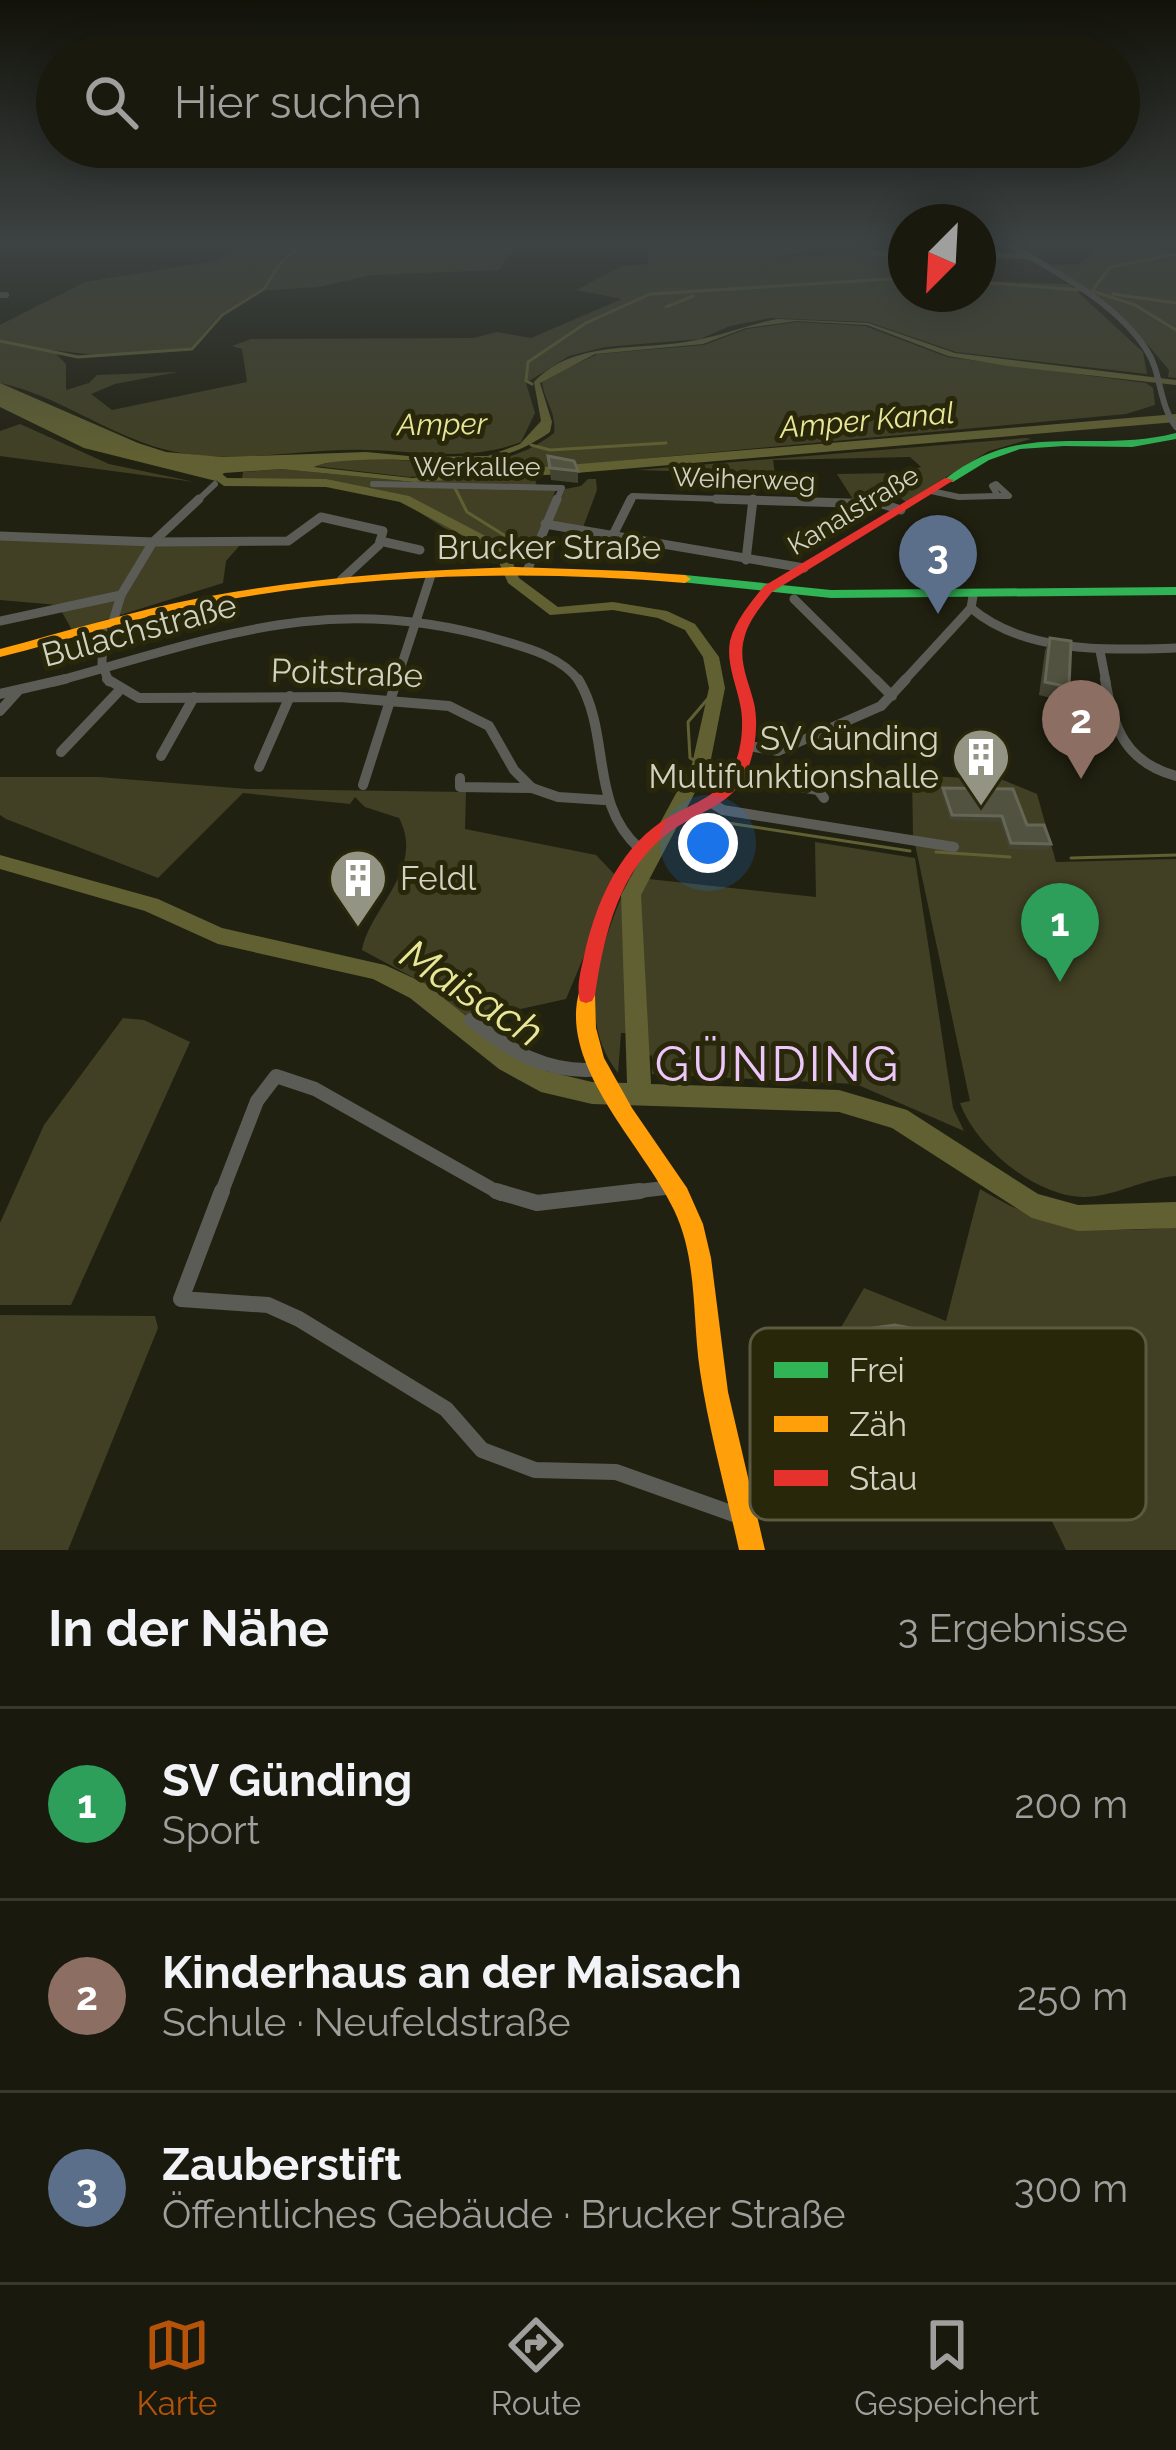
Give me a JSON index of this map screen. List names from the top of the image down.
{
  "streets": {
    "street": [
      "Werkallee",
      "Weiherweg",
      "Kanalstraße",
      "Brucker Straße",
      "Bulachstraße",
      "Poitstraße"
    ]
  },
  "crossings": [
    ["Werkallee", "Brucker Straße"],
    ["Weiherweg", "Kanalstraße"],
    ["Kanalstraße", "Brucker Straße"]
  ],
  "districts": ["GÜNDING"],
  "water": ["Amper Kanal", "Amper", "Maisach"],
  "places": {
    "building": ["SV Günding Multifunktionshalle", "Feldl"]
  },
  "legend": ["Frei", "Zäh", "Stau"],
  "north": "bottom left",
  "page": {
    "search": "Hier suchen",
    "pins": ["3", "2", "1"],
    "heading": ["In der Nähe", "3 Ergebnisse"],
    "list": [
      {
        "mark": "1",
        "name": "SV Günding",
        "note": "Sport",
        "value": "200 m"
      },
      {
        "mark": "2",
        "name": "Kinderhaus an der Maisach",
        "note": "Schule · Neufeldstraße",
        "value": "250 m"
      },
      {
        "mark": "3",
        "name": "Zauberstift",
        "note": "Öffentliches Gebäude · Brucker Straße",
        "value": "300 m"
      }
    ],
    "nav": ["Karte", "Route", "Gespeichert"]
  }
}
